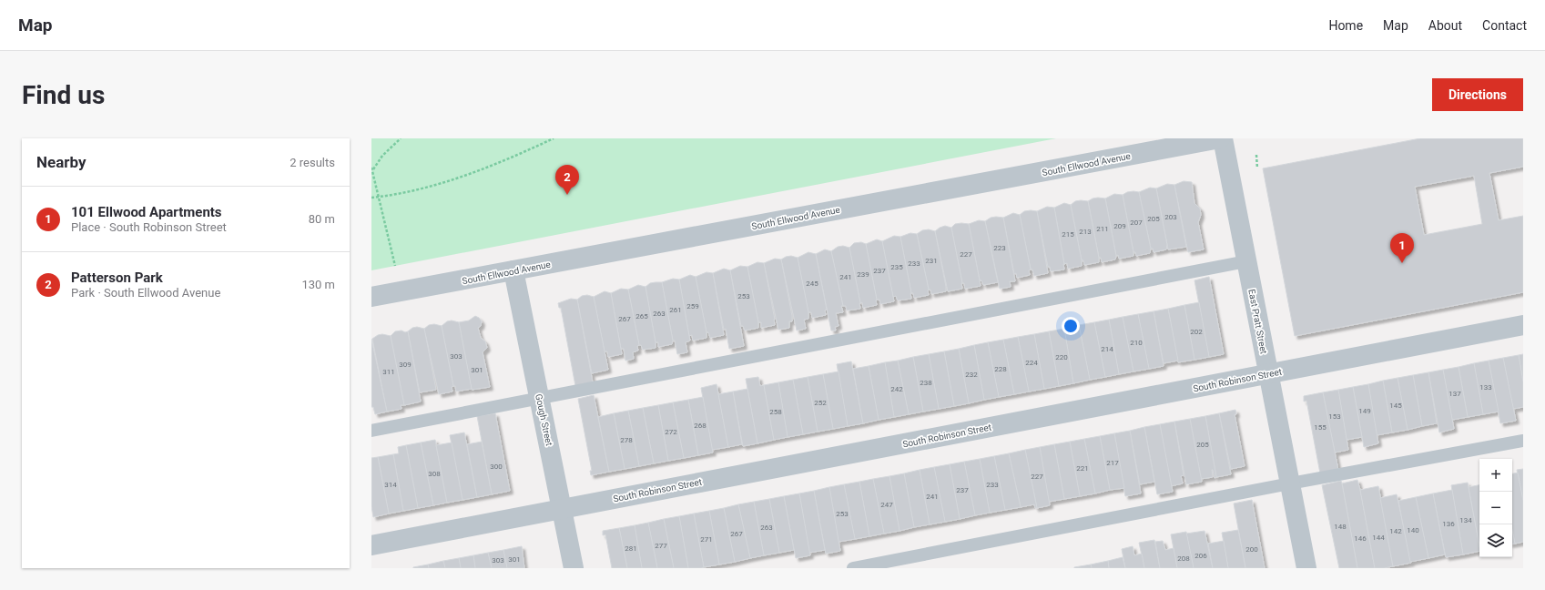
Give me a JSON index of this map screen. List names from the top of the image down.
{
  "streets": {
    "street": [
      "South Ellwood Avenue",
      "East Pratt Street",
      "South Robinson Street",
      "Gough Street"
    ]
  },
  "crossings": [
    ["South Ellwood Avenue", "Gough Street"],
    ["East Pratt Street", "South Robinson Street"],
    ["South Robinson Street", "Gough Street"]
  ],
  "house_numbers": [
    "203",
    "205",
    "207",
    "209",
    "211",
    "213",
    "215",
    "223",
    "227",
    "231",
    "233",
    "235",
    "237",
    "239",
    "241",
    "245",
    "253",
    "259",
    "261",
    "263",
    "265",
    "267",
    "202",
    "210",
    "214",
    "303",
    "220",
    "224",
    "309",
    "228",
    "301",
    "311",
    "232",
    "238",
    "133",
    "242",
    "137",
    "252",
    "145",
    "149",
    "258",
    "153",
    "268",
    "155",
    "272",
    "278",
    "205",
    "217",
    "300",
    "221",
    "308",
    "227",
    "314",
    "233",
    "237",
    "241",
    "247",
    "253",
    "134",
    "136",
    "148",
    "263",
    "140",
    "142",
    "267",
    "144",
    "146",
    "271",
    "277",
    "281",
    "200",
    "206",
    "208",
    "301",
    "303"
  ],
  "page": {
    "header": "Map",
    "nav": [
      "Home",
      "Map",
      "About",
      "Contact"
    ],
    "buttons": "Directions",
    "title": "Find us",
    "heading": ["Nearby", "2 results"],
    "pins": ["2", "1"],
    "list": [
      {
        "mark": "1",
        "name": "101 Ellwood Apartments",
        "note": "Place · South Robinson Street",
        "value": "80 m"
      },
      {
        "mark": "2",
        "name": "Patterson Park",
        "note": "Park · South Ellwood Avenue",
        "value": "130 m"
      }
    ],
    "map_buttons": ["+", "−"]
  }
}
